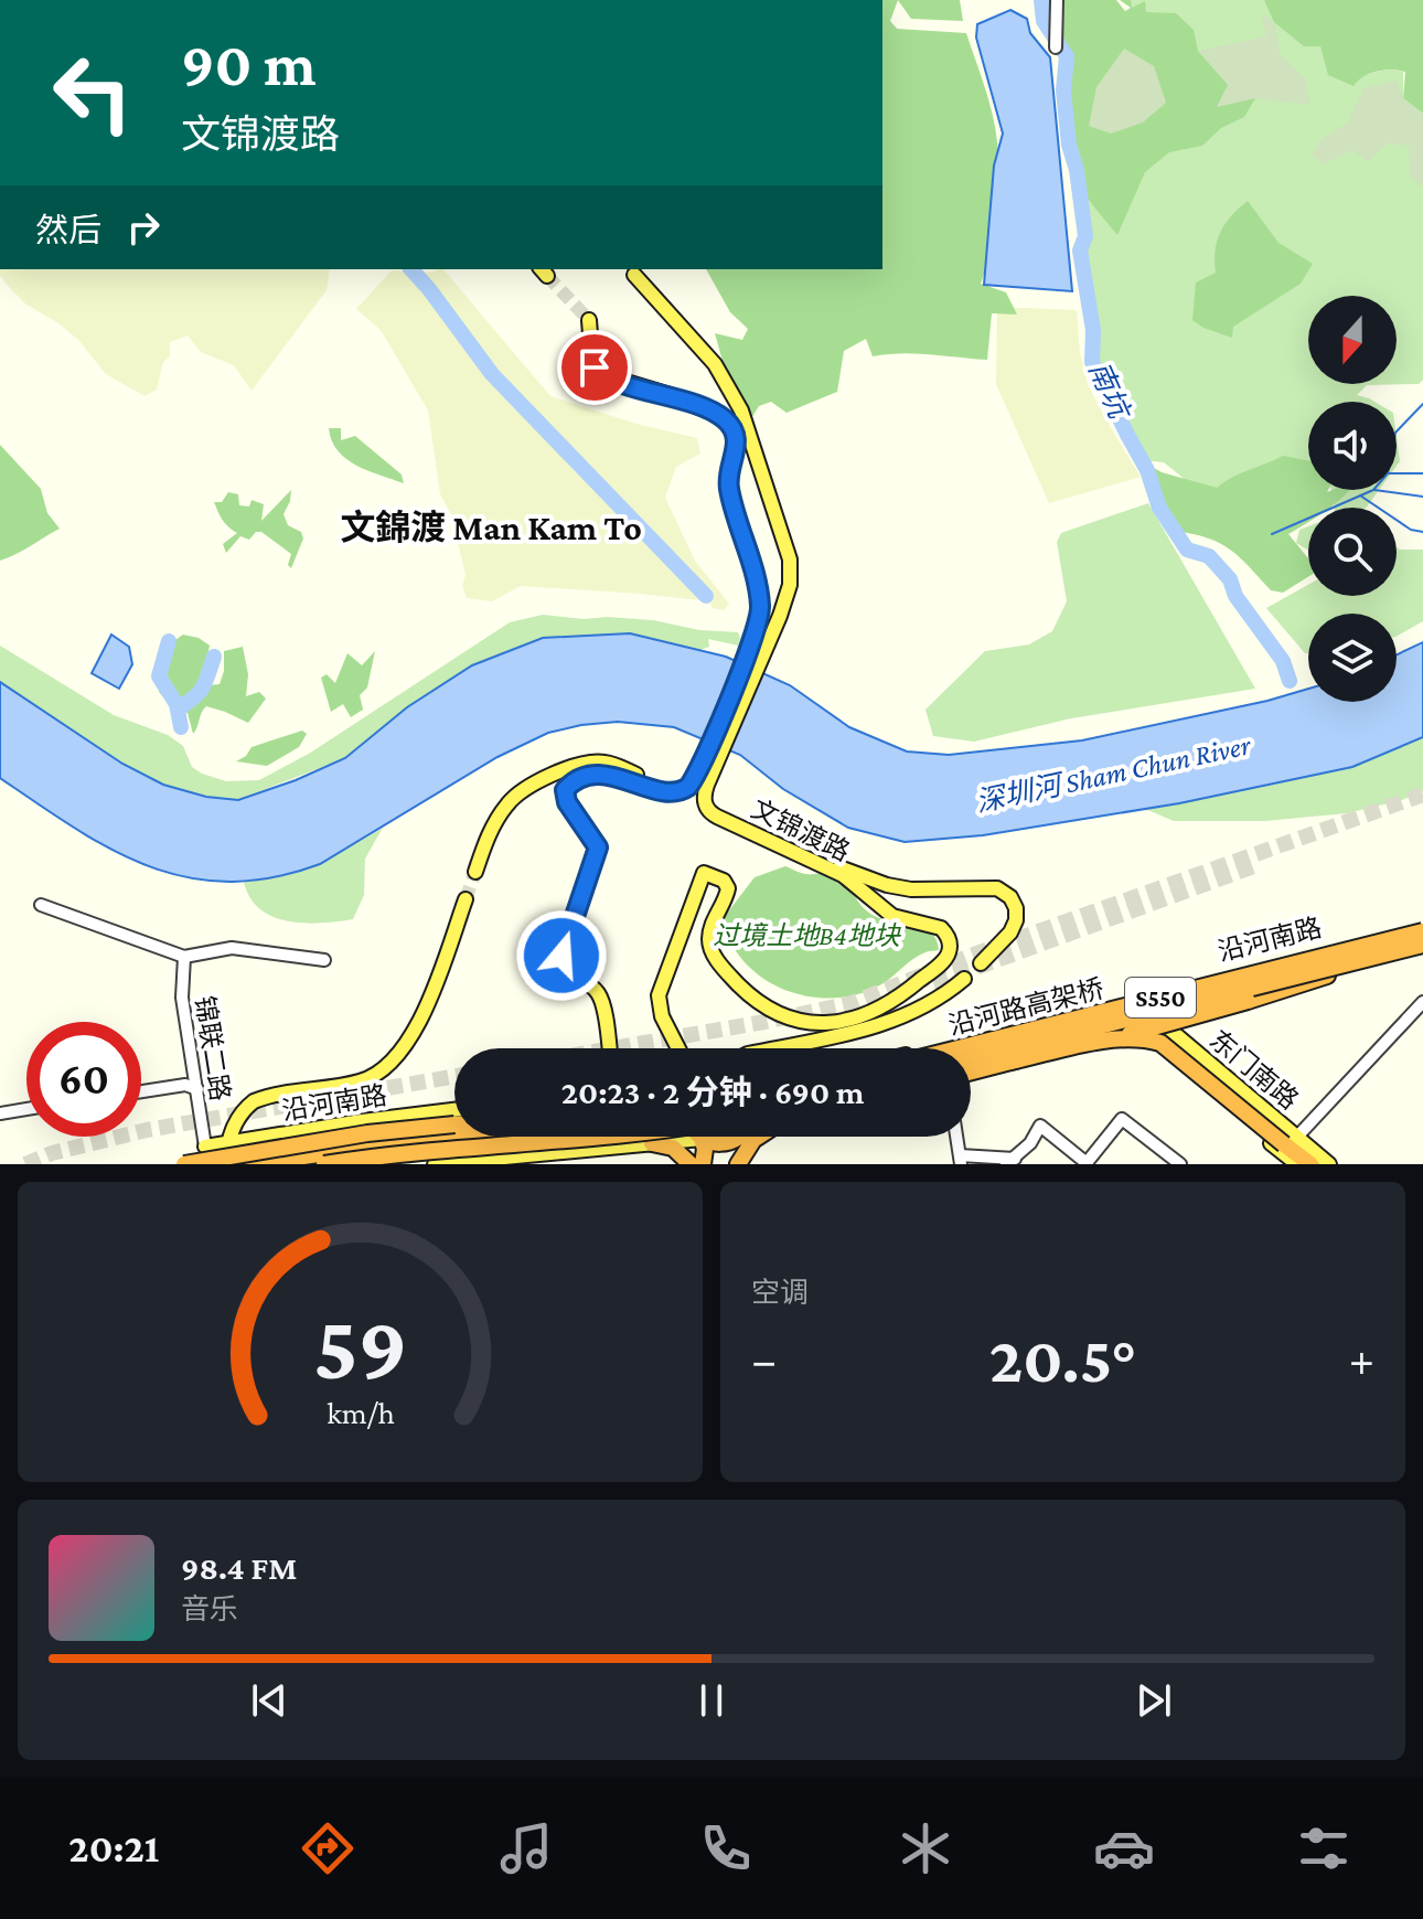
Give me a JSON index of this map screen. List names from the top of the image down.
{
  "streets": {
    "highway": ["S550", "沿河路高架桥"],
    "main road": ["文锦渡路", "沿河南路", "东门南路"],
    "street": ["锦联二路"]
  },
  "crossings": [
    ["沿河南路", "沿河路高架桥"],
    ["沿河南路", "锦联二路"],
    ["沿河南路", "东门南路"],
    ["沿河路高架桥", "东门南路"]
  ],
  "districts": ["文錦渡 Man Kam To"],
  "water": ["南坑", "深圳河 Sham Chun River"],
  "parks": ["过境土地B4地块"],
  "north": "bottom",
  "page": {
    "turn": ["90 m", "文锦渡路"],
    "then": "然后",
    "limit": "60",
    "trip": "20:23 · 2 分钟 · 690 m",
    "tile": "空调",
    "heat": ["−", "20.5°", "+"],
    "song": ["98.4 FM", "音乐"],
    "tabs": "20:21",
    "gauge": ["59", "km/h"]
  }
}
